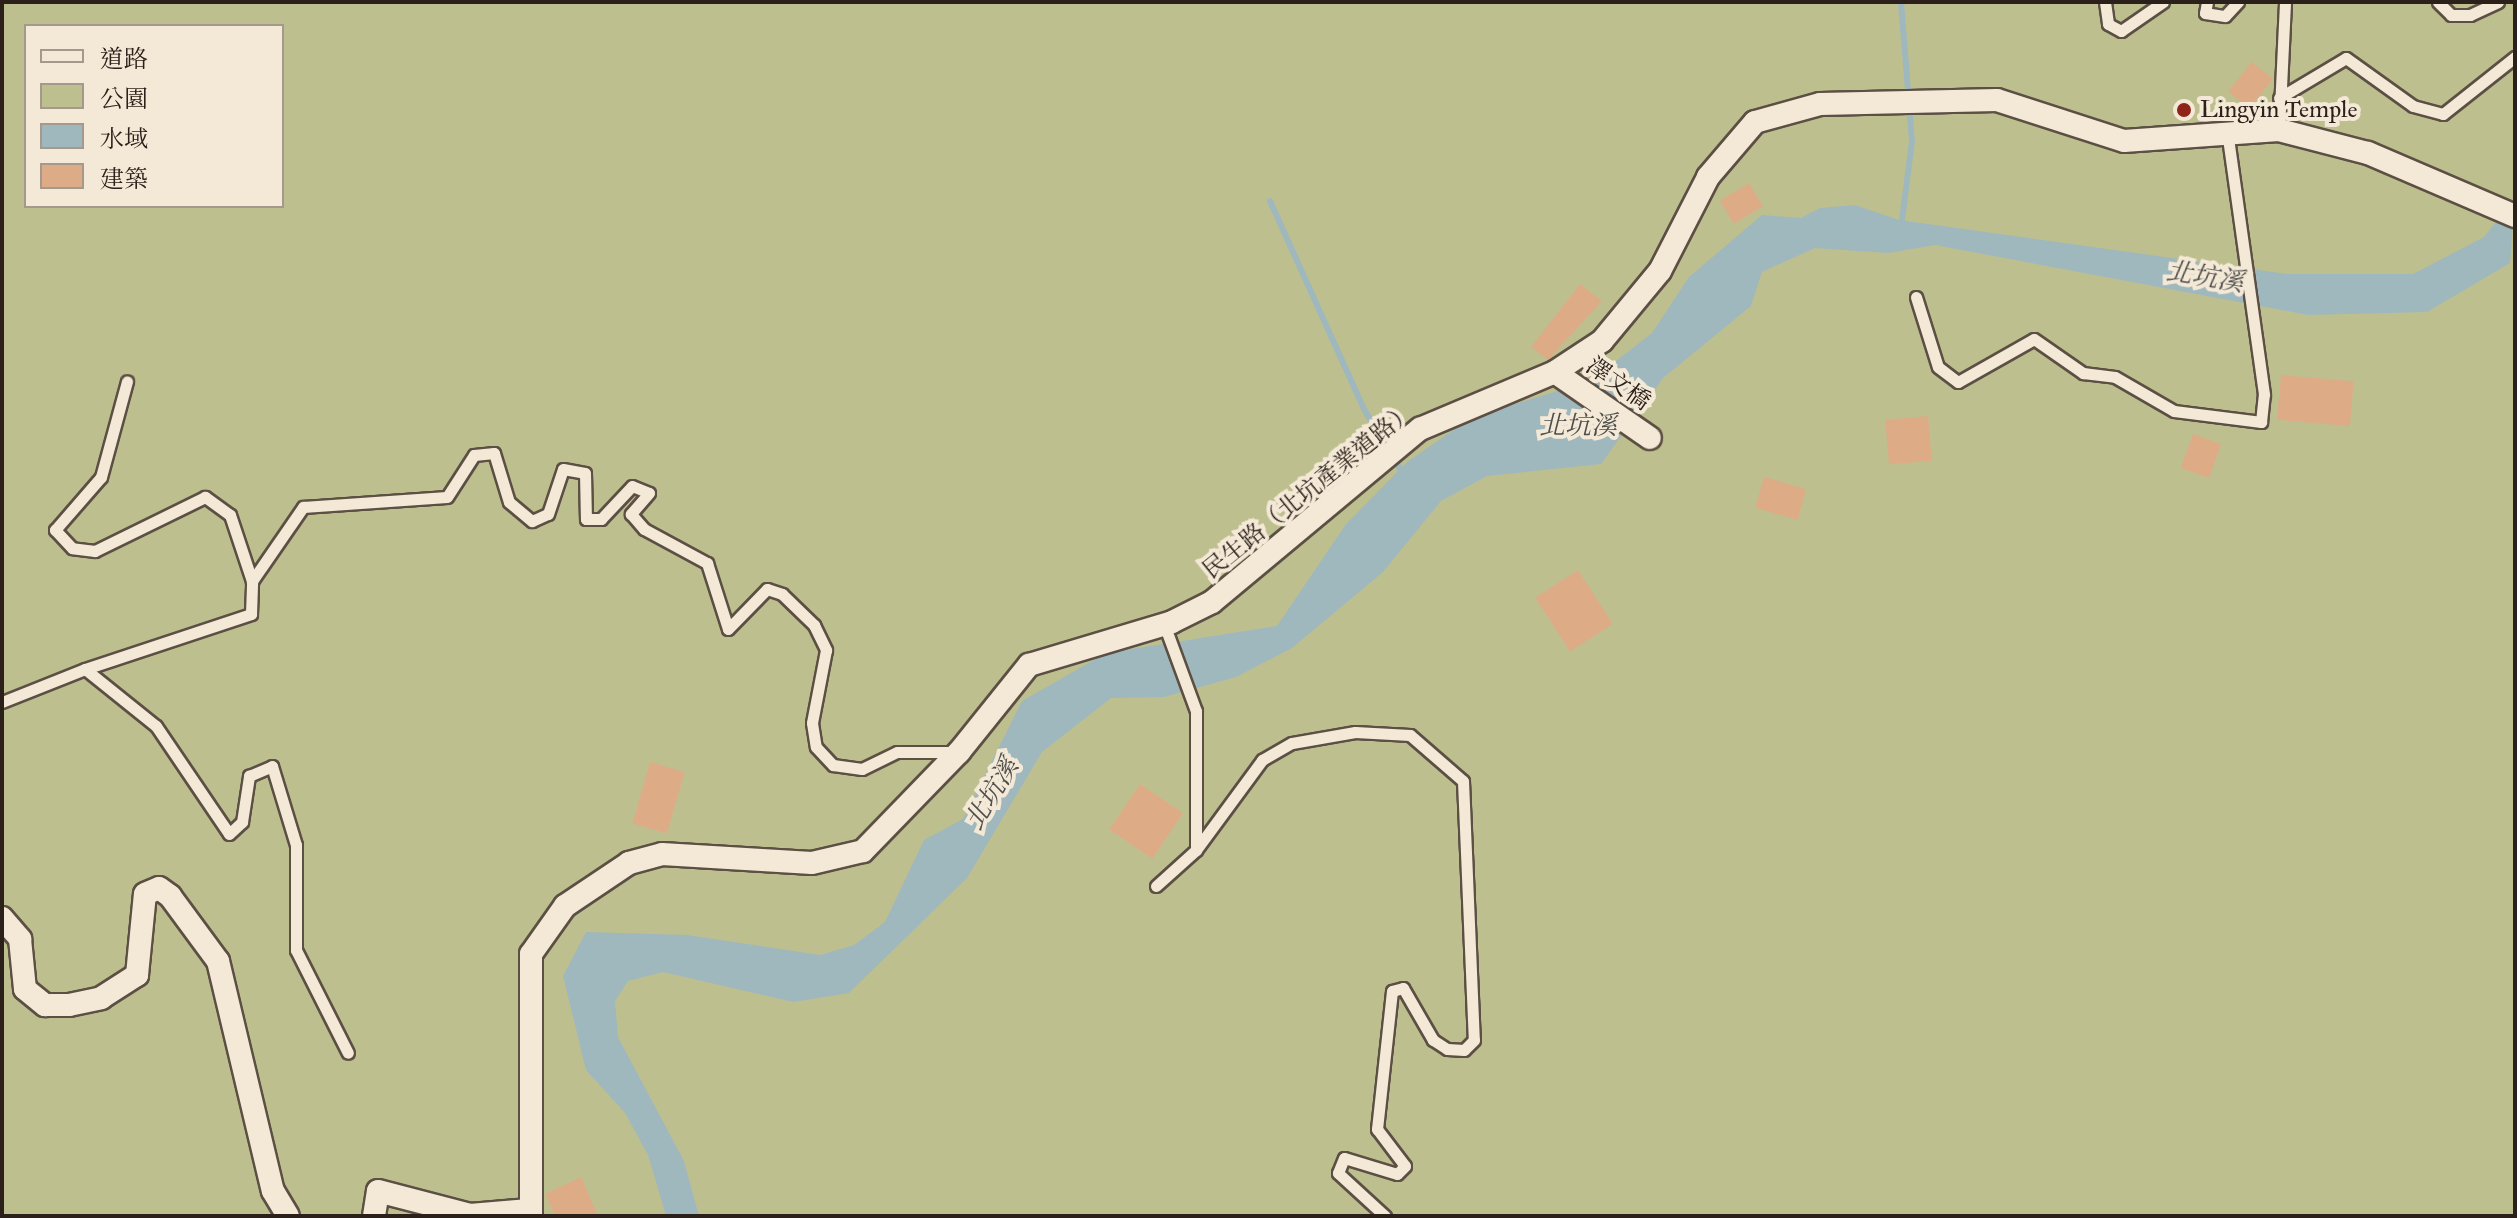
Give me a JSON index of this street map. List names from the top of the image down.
{
  "streets": {
    "street": ["澤文橋", "民生路（北坑產業道路）"]
  },
  "water": ["北坑溪"],
  "places": ["Lingyin Temple"],
  "legend": [
    "道路",
    "公園",
    "水域",
    "建築"
  ]
}
